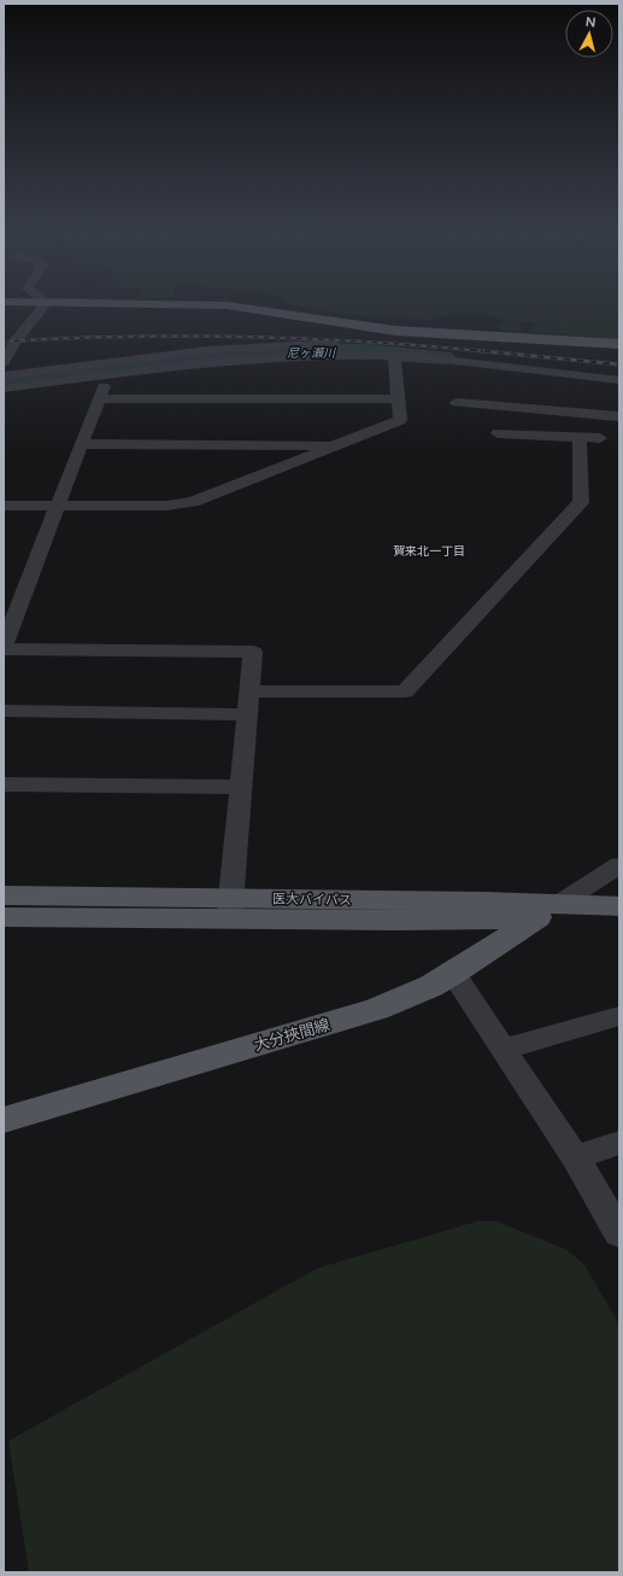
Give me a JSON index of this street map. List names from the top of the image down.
{
  "streets": {
    "main road": ["医大バイパス", "大分挾間線"]
  },
  "crossings": [
    ["医大バイパス", "大分挾間線"]
  ],
  "districts": ["賀来北一丁目"],
  "water": ["尼ヶ瀬川"],
  "north": "top"
}
